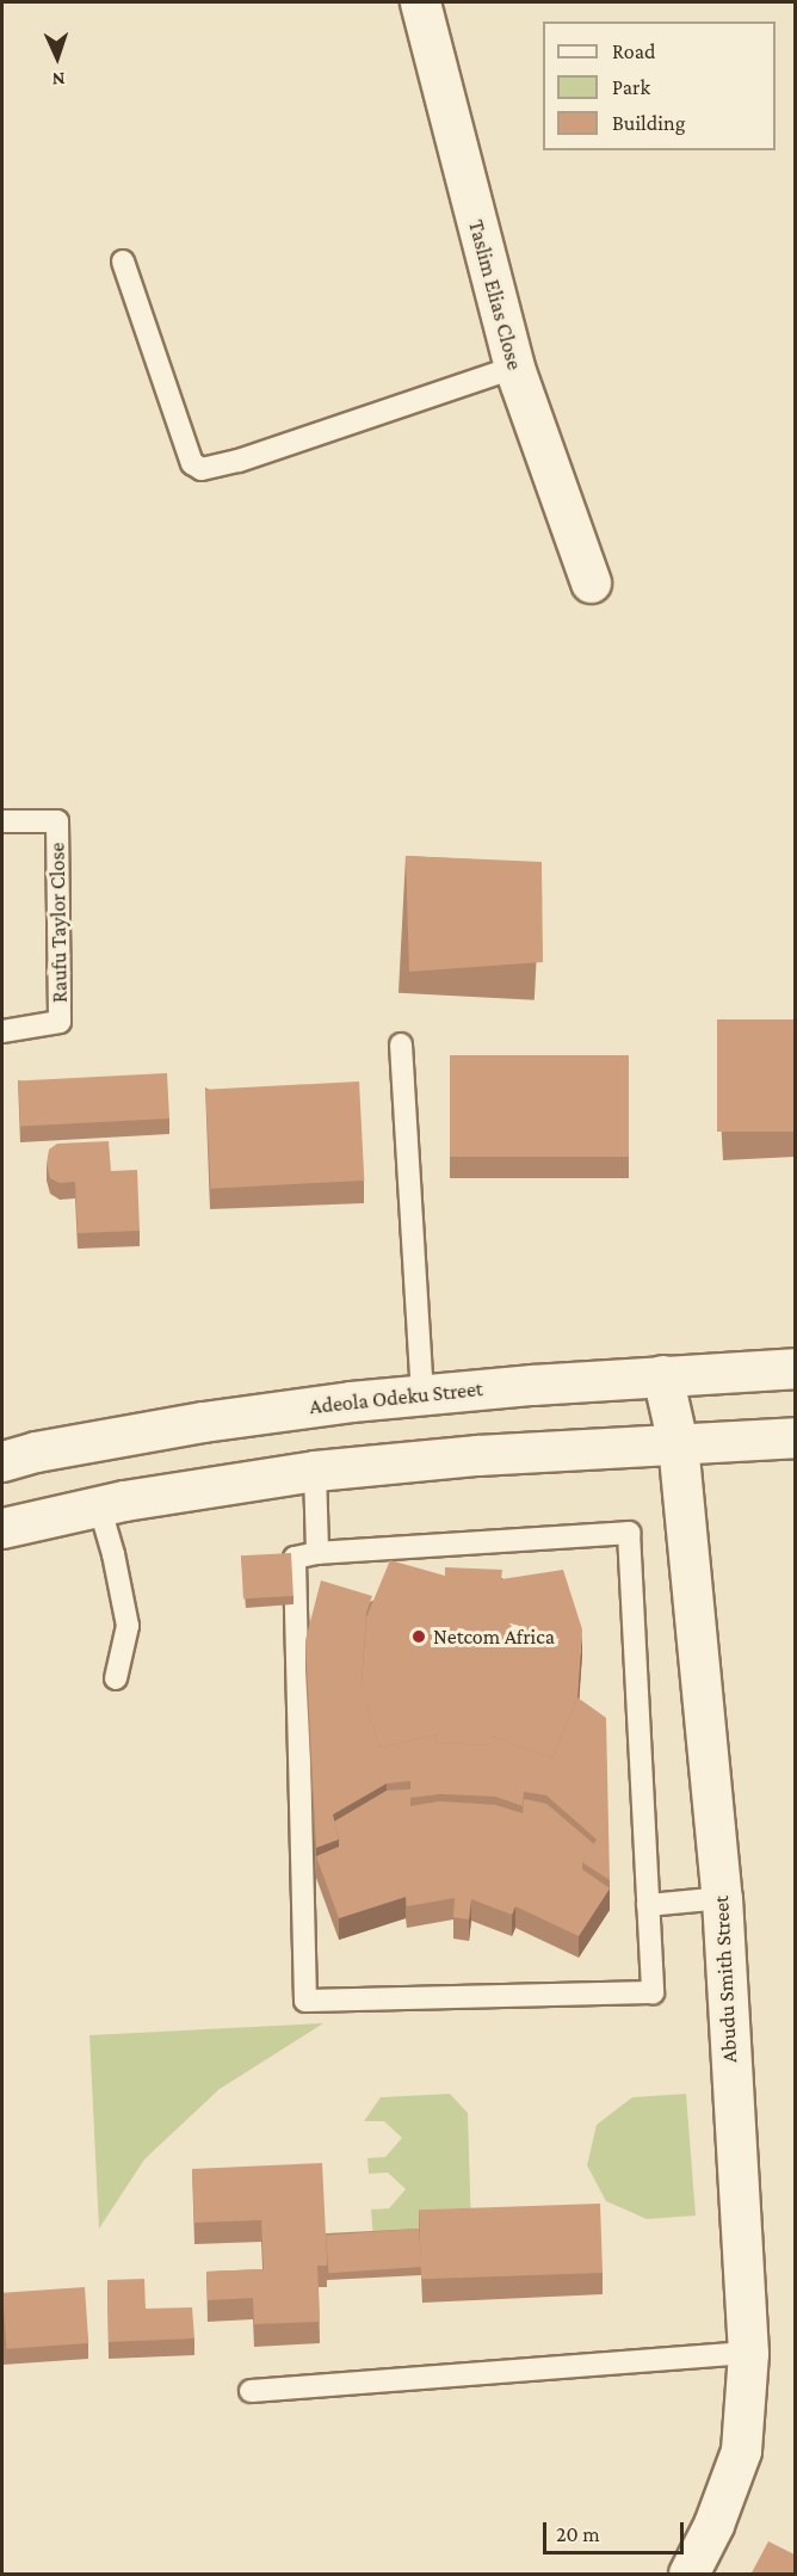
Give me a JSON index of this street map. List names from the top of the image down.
{
  "streets": {
    "street": ["Taslim Elias Close", "Adeola Odeku Street", "Abudu Smith Street"],
    "lane": ["Raufu Taylor Close"]
  },
  "crossings": [
    ["Adeola Odeku Street", "Abudu Smith Street"]
  ],
  "places": ["Netcom Africa"],
  "legend": ["Road", "Park", "Building"],
  "scale_bar": "20 m",
  "north": "bottom"
}
